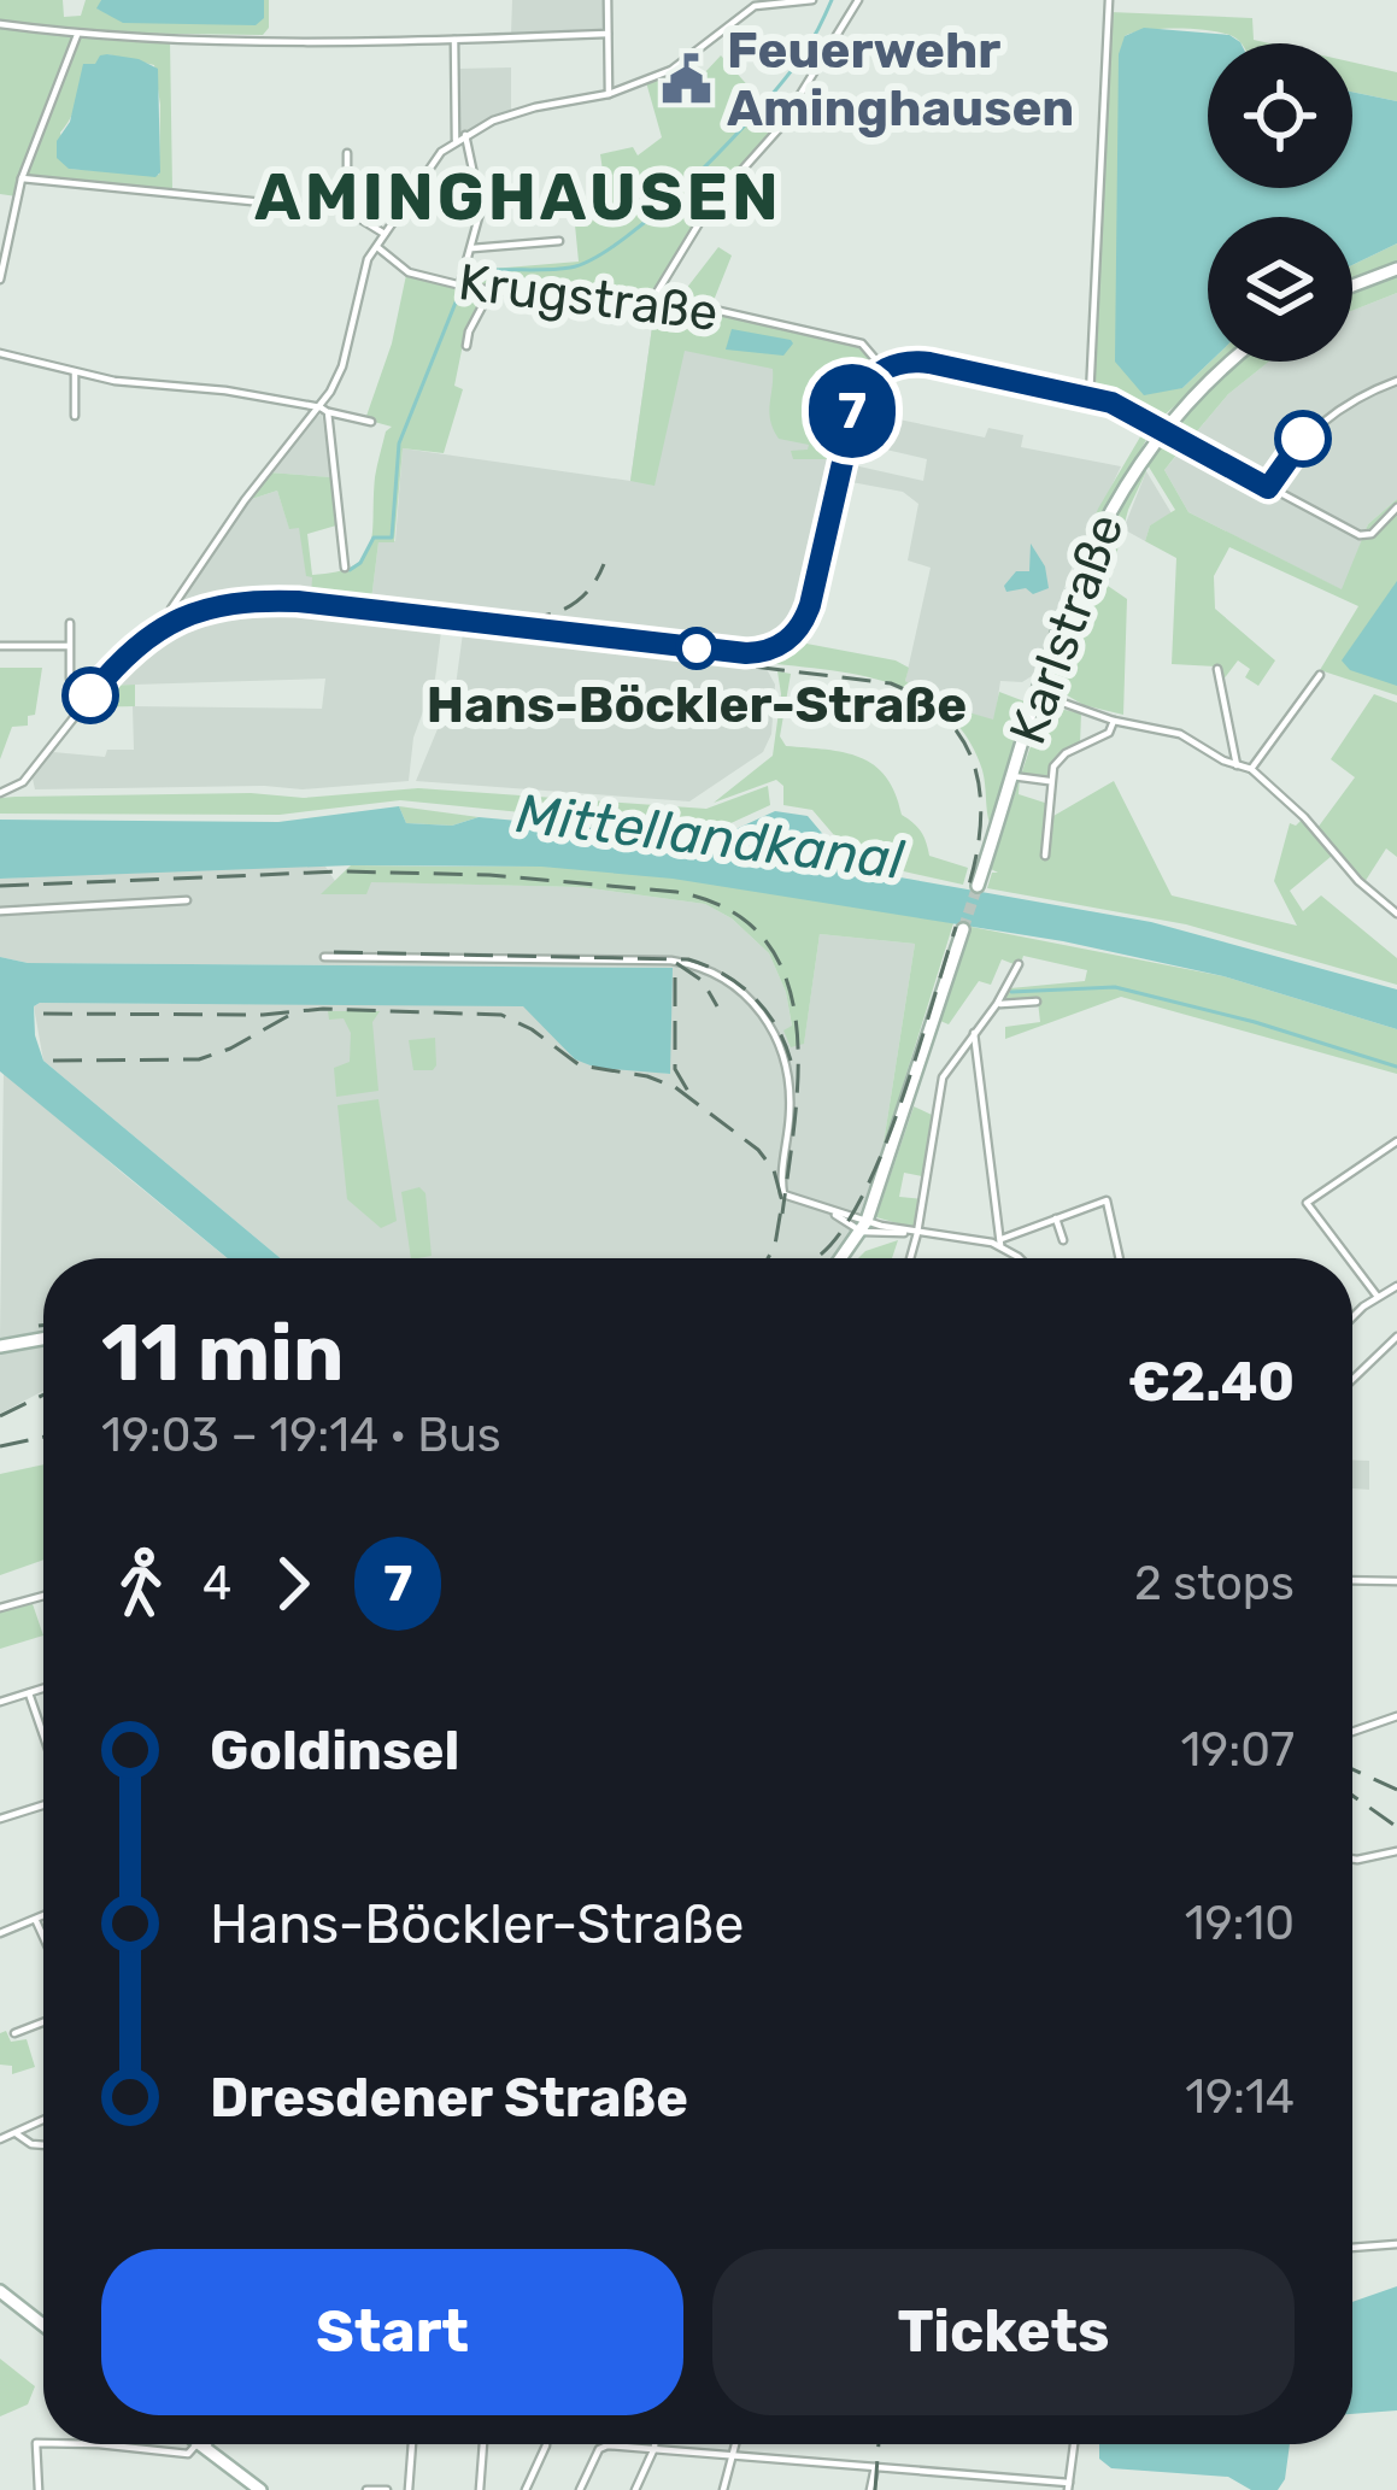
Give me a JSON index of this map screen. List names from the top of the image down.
{
  "streets": {
    "street": ["Krugstraße", "Karlstraße"]
  },
  "districts": ["AMINGHAUSEN"],
  "water": ["Mittellandkanal"],
  "places": {
    "public building": ["Feuerwehr Aminghausen"],
    "other": ["Hans-Böckler-Straße"]
  },
  "lines": ["bus line 7"],
  "page": {
    "on_map": "7",
    "heading": ["11 min", "19:03 – 19:14 · Bus", "€2.40"],
    "legs": ["4", "7", "2 stops"],
    "list": [
      {
        "name": "Goldinsel",
        "value": "19:07"
      },
      {
        "name": "Hans-Böckler-Straße",
        "value": "19:10"
      },
      {
        "name": "Dresdener Straße",
        "value": "19:14"
      }
    ],
    "buttons": ["Start", "Tickets"]
  }
}
